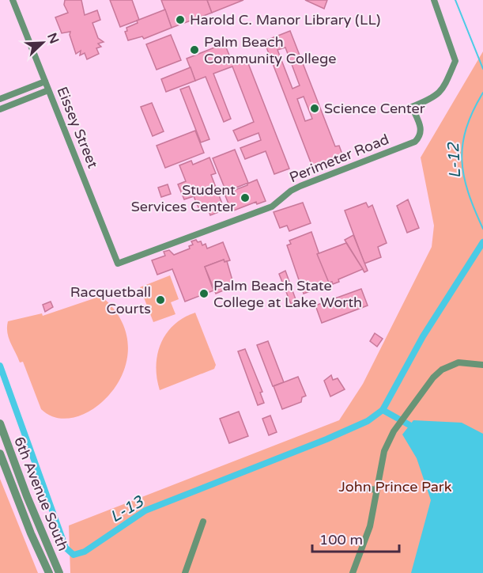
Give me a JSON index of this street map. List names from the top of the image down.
{
  "streets": {
    "street": ["Eissey Street", "Perimeter Road", "6th Avenue South"]
  },
  "crossings": [
    ["Eissey Street", "Perimeter Road"]
  ],
  "water": ["L-12", "L-13"],
  "parks": ["John Prince Park"],
  "places": [
    "Harold C. Manor Library (LL)",
    "Palm Beach Community College",
    "Science Center",
    "Student Services Center",
    "Palm Beach State College at Lake Worth",
    "Racquetball Courts"
  ],
  "scale_bar": "100 m",
  "north": "top right"
}
